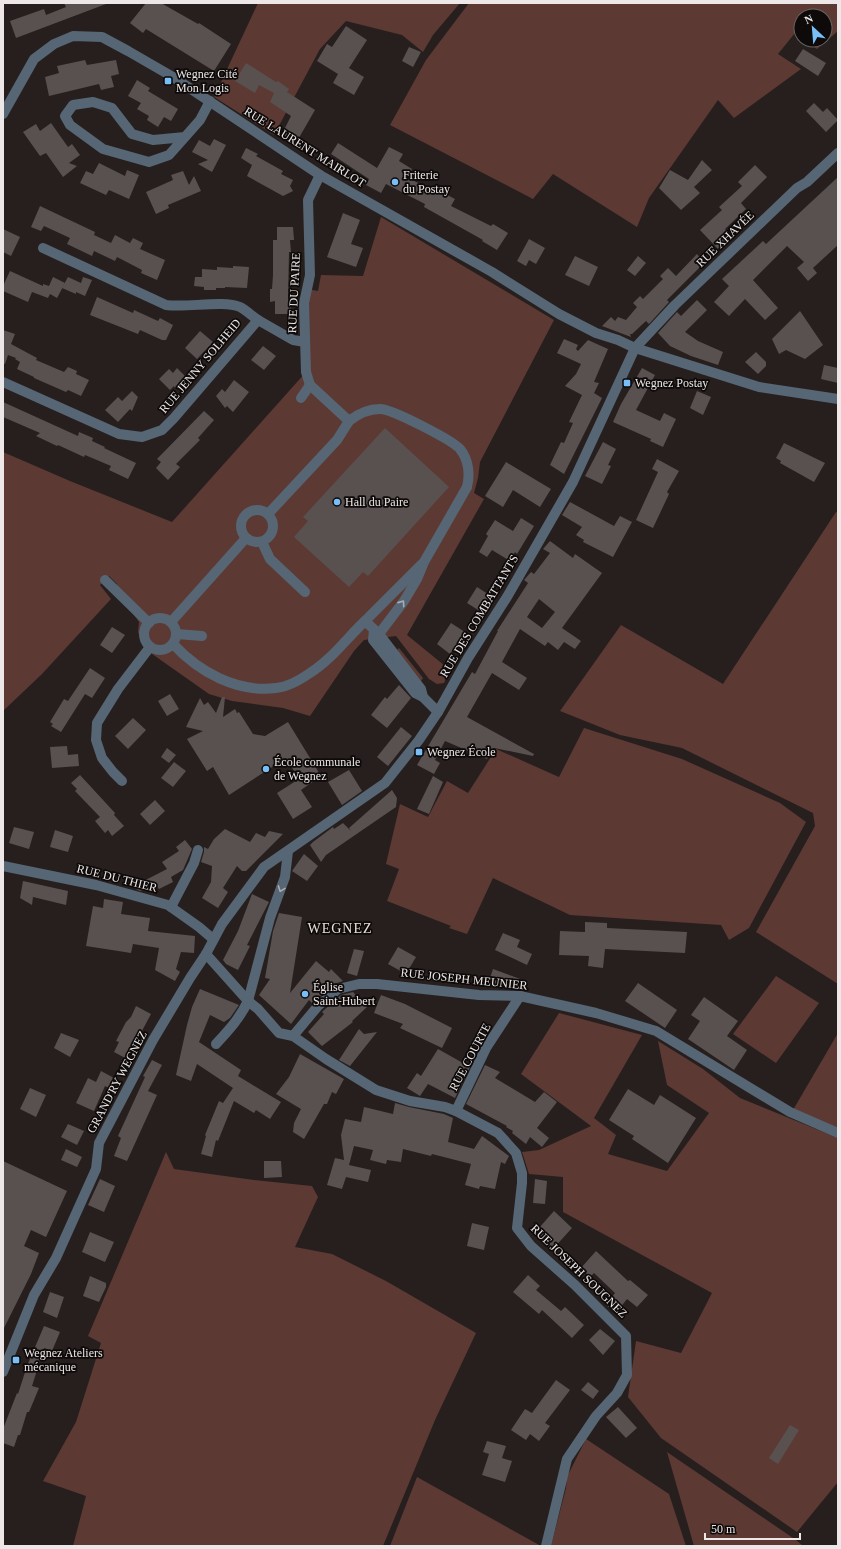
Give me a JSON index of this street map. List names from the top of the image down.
{
  "streets": {
    "street": [
      "RUE LAURENT MAIRLOT",
      "RUE XHAVÉE",
      "RUE DU PAIRE",
      "RUE JENNY SOLHEID",
      "RUE DES COMBATTANTS",
      "RUE DU THIER",
      "RUE JOSEPH MEUNIER",
      "RUE COURTE",
      "GRAND'RY WEGNEZ",
      "RUE JOSEPH SOUGNEZ"
    ]
  },
  "crossings": [
    ["RUE LAURENT MAIRLOT", "RUE XHAVÉE"],
    ["RUE LAURENT MAIRLOT", "RUE DU PAIRE"],
    ["RUE LAURENT MAIRLOT", "RUE DES COMBATTANTS"],
    ["RUE XHAVÉE", "RUE DES COMBATTANTS"],
    ["RUE DU PAIRE", "RUE JENNY SOLHEID"],
    ["RUE DES COMBATTANTS", "GRAND'RY WEGNEZ"],
    ["RUE DU THIER", "GRAND'RY WEGNEZ"],
    ["RUE JOSEPH MEUNIER", "RUE COURTE"],
    ["RUE JOSEPH MEUNIER", "RUE JOSEPH SOUGNEZ"],
    ["RUE COURTE", "RUE JOSEPH SOUGNEZ"],
    ["GRAND'RY WEGNEZ", "RUE JOSEPH SOUGNEZ"]
  ],
  "districts": ["WEGNEZ"],
  "places": {
    "transit": [
      "Wegnez Cité Mon Logis",
      "Wegnez Postay",
      "Wegnez École",
      "Wegnez Ateliers mécanique"
    ],
    "other": [
      "Friterie du Postay",
      "Hall du Paire",
      "École communale de Wegnez",
      "Église Saint-Hubert"
    ]
  },
  "scale_bar": "50 m",
  "north": "top left"
}
